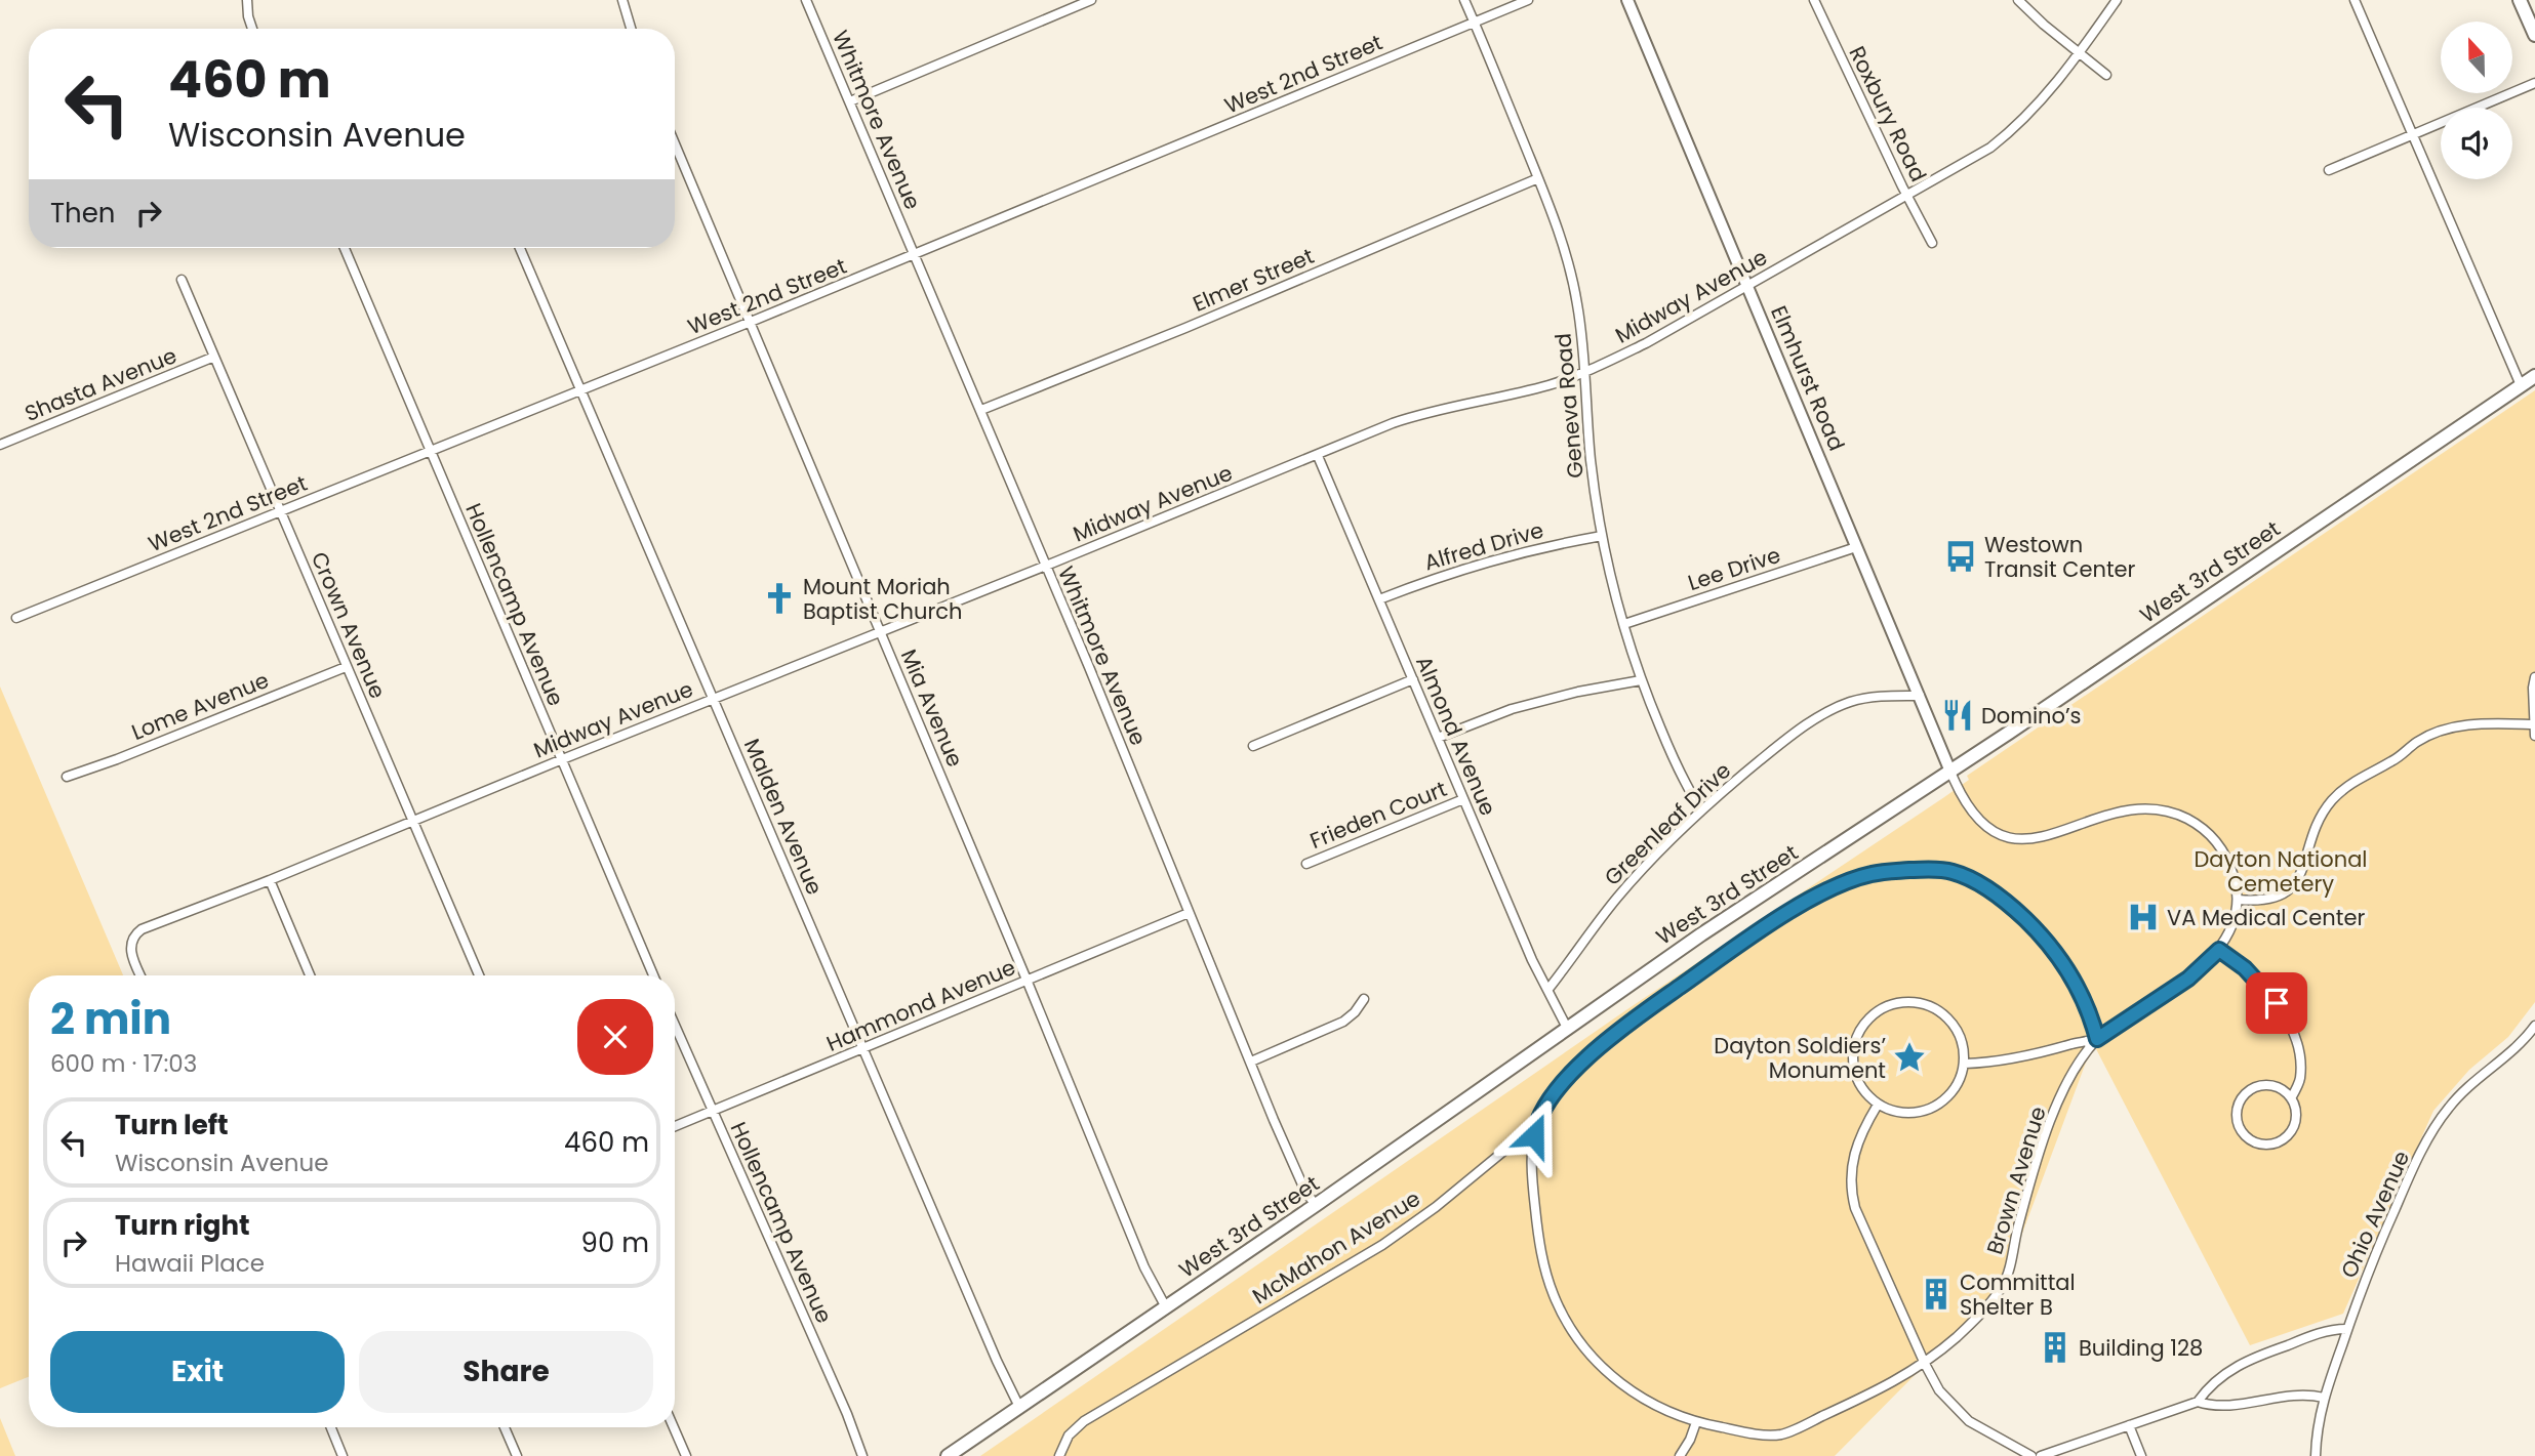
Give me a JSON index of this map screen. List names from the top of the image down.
{
  "streets": {
    "main road": ["West 3rd Street"],
    "street": [
      "West 2nd Street",
      "Roxbury Road",
      "Whitmore Avenue",
      "Elmer Street",
      "Midway Avenue",
      "Elmhurst Road",
      "Shasta Avenue",
      "Geneva Road",
      "Alfred Drive",
      "Lee Drive",
      "Hollencamp Avenue",
      "Crown Avenue",
      "Lome Avenue",
      "Mia Avenue",
      "Almond Avenue",
      "Frieden Court",
      "Malden Avenue",
      "Greenleaf Drive",
      "Hammond Avenue",
      "Brown Avenue",
      "Ohio Avenue",
      "McMahon Avenue"
    ]
  },
  "crossings": [
    ["West 2nd Street", "Whitmore Avenue"],
    ["West 2nd Street", "Geneva Road"],
    ["West 2nd Street", "Hollencamp Avenue"],
    ["West 2nd Street", "Crown Avenue"],
    ["West 2nd Street", "Mia Avenue"],
    ["West 2nd Street", "Malden Avenue"],
    ["Roxbury Road", "Midway Avenue"],
    ["Whitmore Avenue", "Elmer Street"],
    ["Whitmore Avenue", "Midway Avenue"],
    ["Whitmore Avenue", "West 3rd Street"],
    ["Whitmore Avenue", "Hammond Avenue"],
    ["Elmer Street", "Geneva Road"],
    ["Midway Avenue", "Elmhurst Road"],
    ["Midway Avenue", "Geneva Road"],
    ["Midway Avenue", "Hollencamp Avenue"],
    ["Midway Avenue", "Crown Avenue"],
    ["Midway Avenue", "Mia Avenue"],
    ["Midway Avenue", "Almond Avenue"],
    ["Midway Avenue", "Malden Avenue"],
    ["Elmhurst Road", "Lee Drive"],
    ["Elmhurst Road", "West 3rd Street"],
    ["Elmhurst Road", "Greenleaf Drive"],
    ["Shasta Avenue", "Crown Avenue"],
    ["Geneva Road", "Alfred Drive"],
    ["Geneva Road", "Lee Drive"],
    ["Geneva Road", "Greenleaf Drive"],
    ["Alfred Drive", "Almond Avenue"],
    ["West 3rd Street", "Mia Avenue"],
    ["West 3rd Street", "Almond Avenue"],
    ["West 3rd Street", "Malden Avenue"],
    ["Hollencamp Avenue", "Hammond Avenue"],
    ["Crown Avenue", "Lome Avenue"],
    ["Mia Avenue", "Hammond Avenue"],
    ["Almond Avenue", "Frieden Court"],
    ["Almond Avenue", "Greenleaf Drive"],
    ["Malden Avenue", "Hammond Avenue"],
    ["Brown Avenue", "McMahon Avenue"]
  ],
  "parks": ["Dayton National Cemetery"],
  "places": {
    "bus stop": ["Westown Transit Center"],
    "church": ["Mount Moriah Baptist Church"],
    "restaurant": ["Domino’s"],
    "hospital": ["VA Medical Center"],
    "place": ["Dayton Soldiers’ Monument"],
    "building": ["Committal Shelter B", "Building 128"]
  },
  "north": "top",
  "page": {
    "turn": ["460 m", "Wisconsin Avenue"],
    "then": "Then",
    "heading": ["2 min", "600 m · 17:03"],
    "list": [
      {
        "name": "Turn left",
        "note": "Wisconsin Avenue",
        "value": "460 m"
      },
      {
        "name": "Turn right",
        "note": "Hawaii Place",
        "value": "90 m"
      }
    ],
    "buttons": ["Exit", "Share"]
  }
}
